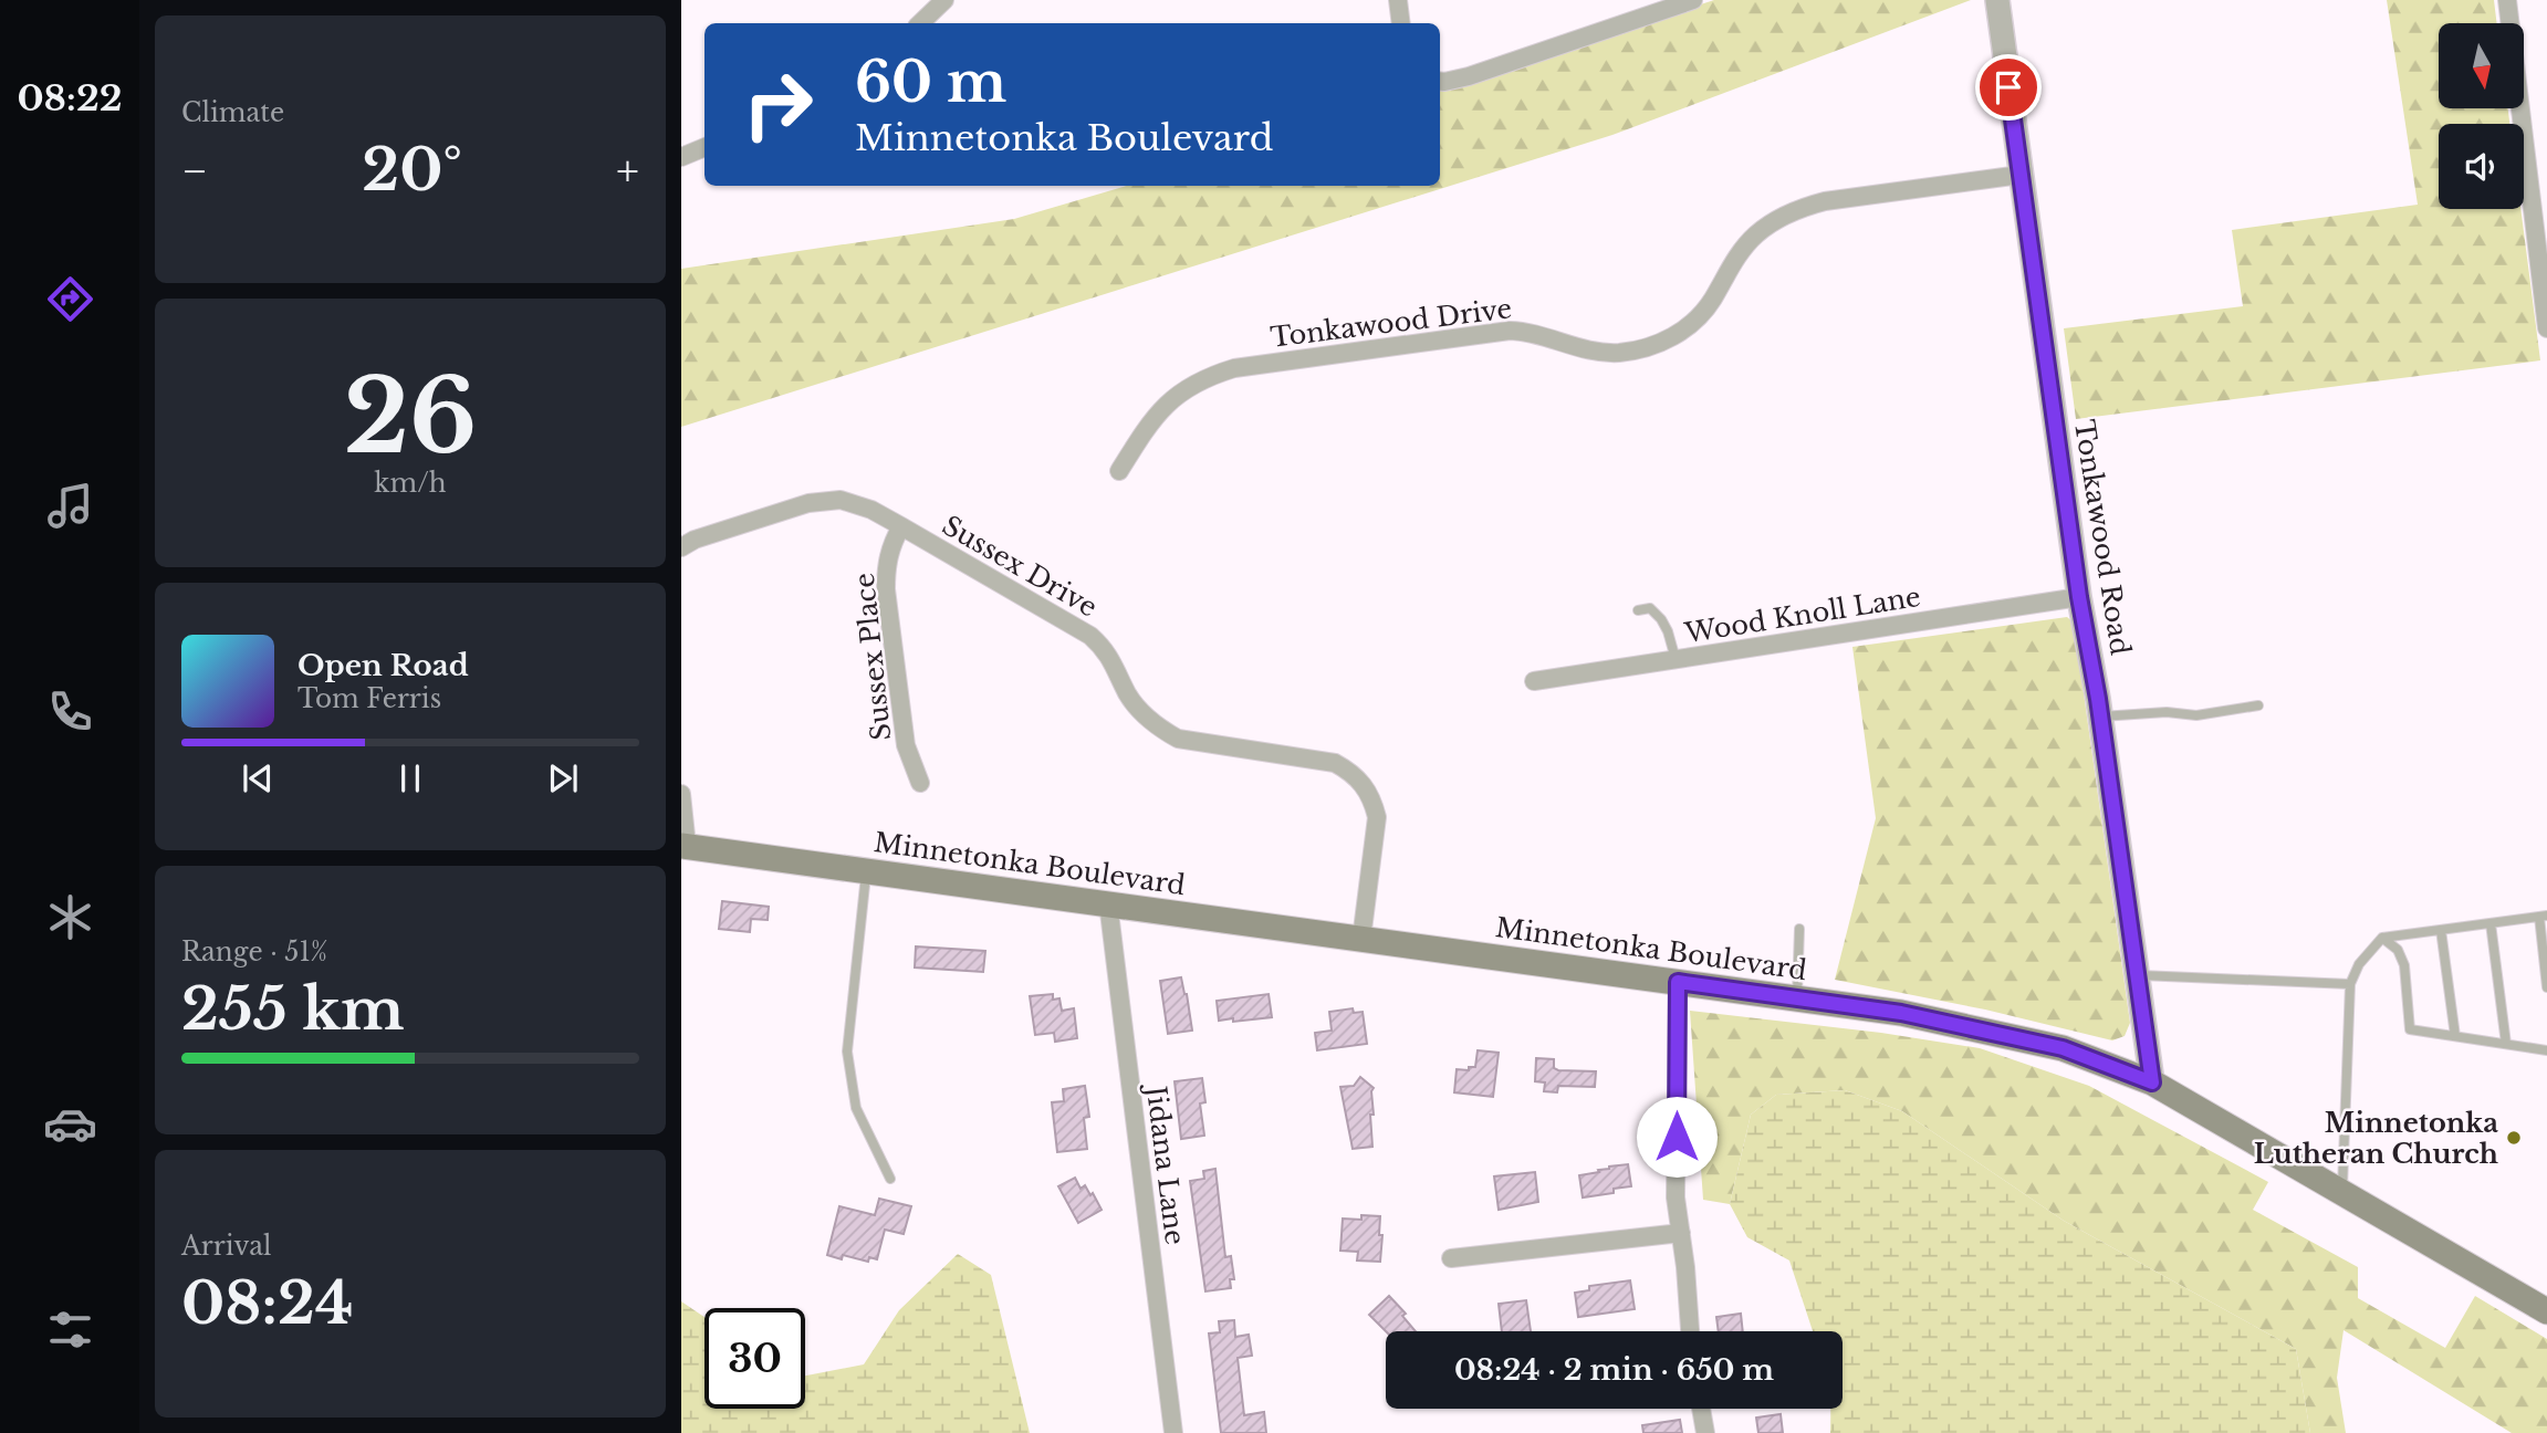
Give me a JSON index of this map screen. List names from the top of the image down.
{
  "streets": {
    "main road": ["Minnetonka Boulevard"],
    "street": [
      "Tonkawood Drive",
      "Tonkawood Road",
      "Sussex Drive",
      "Wood Knoll Lane",
      "Sussex Place",
      "Jidana Lane"
    ]
  },
  "crossings": [
    ["Tonkawood Drive", "Tonkawood Road"],
    ["Tonkawood Road", "Wood Knoll Lane"],
    ["Tonkawood Road", "Minnetonka Boulevard"],
    ["Sussex Drive", "Sussex Place"],
    ["Sussex Drive", "Minnetonka Boulevard"],
    ["Minnetonka Boulevard", "Jidana Lane"]
  ],
  "places": ["Minnetonka Lutheran Church"],
  "north": "bottom",
  "page": {
    "tabs": "08:22",
    "tile": [
      "Climate",
      ["26", "km/h"],
      ["Range · 51%", "255 km"],
      ["Arrival", "08:24"]
    ],
    "turn": ["60 m", "Minnetonka Boulevard"],
    "heat": ["−", "20°", "+"],
    "song": ["Open Road", "Tom Ferris"],
    "limit": "30",
    "trip": "08:24 · 2 min · 650 m"
  }
}
